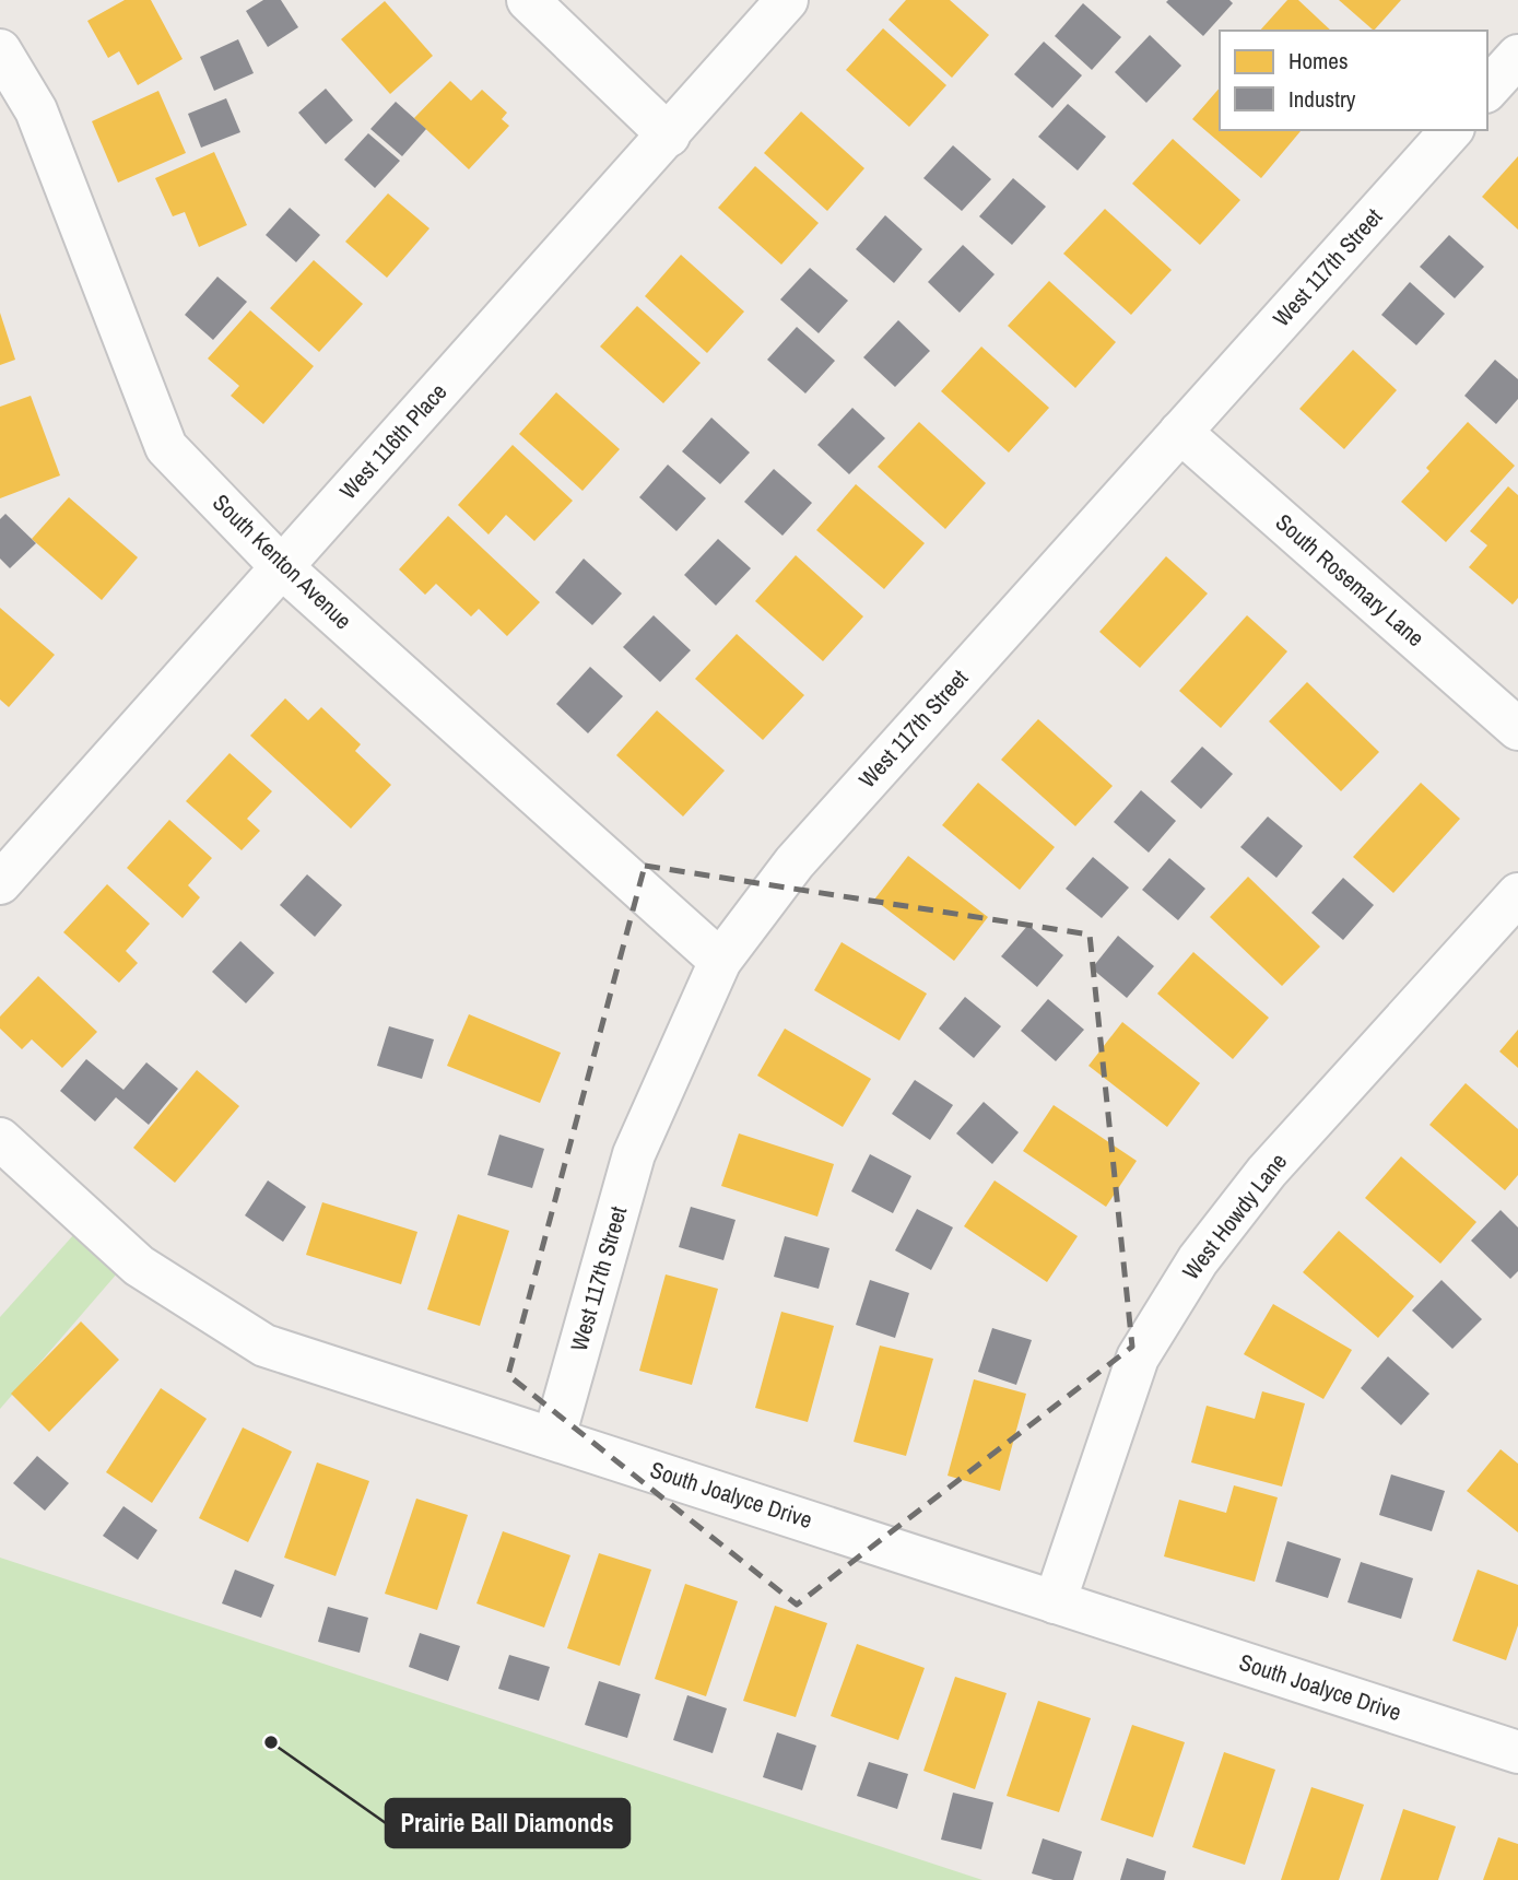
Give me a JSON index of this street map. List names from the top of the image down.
{
  "streets": {
    "street": [
      "West 117th Street",
      "West 116th Place",
      "South Kenton Avenue",
      "South Rosemary Lane",
      "West Howdy Lane",
      "South Joalyce Drive"
    ]
  },
  "crossings": [
    ["West 117th Street", "South Kenton Avenue"],
    ["West 117th Street", "South Rosemary Lane"],
    ["West 117th Street", "South Joalyce Drive"],
    ["West 116th Place", "South Kenton Avenue"],
    ["West Howdy Lane", "South Joalyce Drive"]
  ],
  "places": ["Prairie Ball Diamonds"],
  "legend": ["Homes", "Industry"]
}
